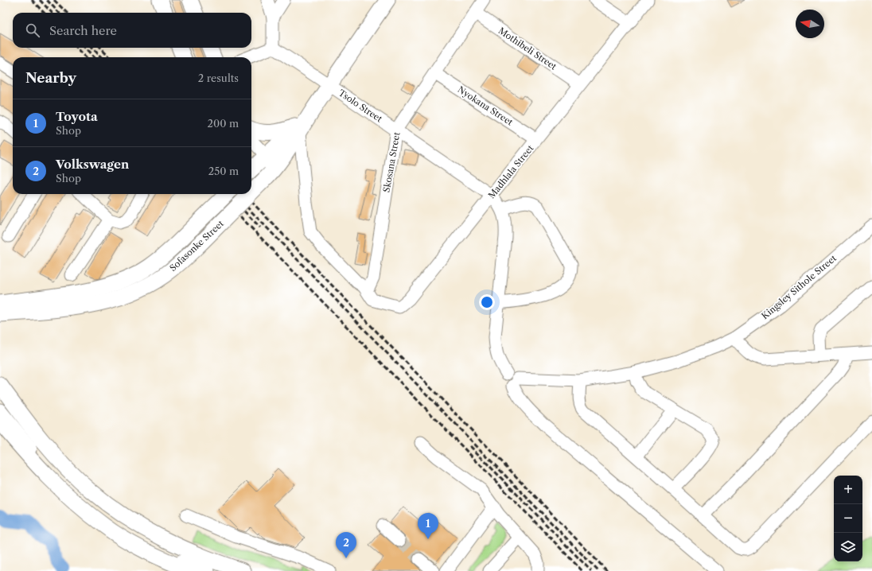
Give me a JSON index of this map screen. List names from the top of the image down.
{
  "streets": {
    "main road": ["Sofasonke Street"],
    "street": [
      "Mothibeli Street",
      "Tsolo Street",
      "Nyokana Street",
      "Skosana Street",
      "Madhlala Street",
      "Kingsley Sithole Street"
    ]
  },
  "crossings": [
    ["Mothibeli Street", "Skosana Street"],
    ["Mothibeli Street", "Madhlala Street"],
    ["Tsolo Street", "Skosana Street"],
    ["Tsolo Street", "Madhlala Street"],
    ["Tsolo Street", "Sofasonke Street"],
    ["Tsolo Street", "Kingsley Sithole Street"],
    ["Nyokana Street", "Skosana Street"],
    ["Nyokana Street", "Madhlala Street"],
    ["Skosana Street", "Madhlala Street"],
    ["Madhlala Street", "Sofasonke Street"]
  ],
  "north": "left",
  "page": {
    "search": "Search here",
    "heading": ["Nearby", "2 results"],
    "list": [
      {
        "mark": "1",
        "name": "Toyota",
        "note": "Shop",
        "value": "200 m"
      },
      {
        "mark": "2",
        "name": "Volkswagen",
        "note": "Shop",
        "value": "250 m"
      }
    ],
    "map_buttons": ["+", "−"],
    "pins": ["1", "2"]
  }
}
